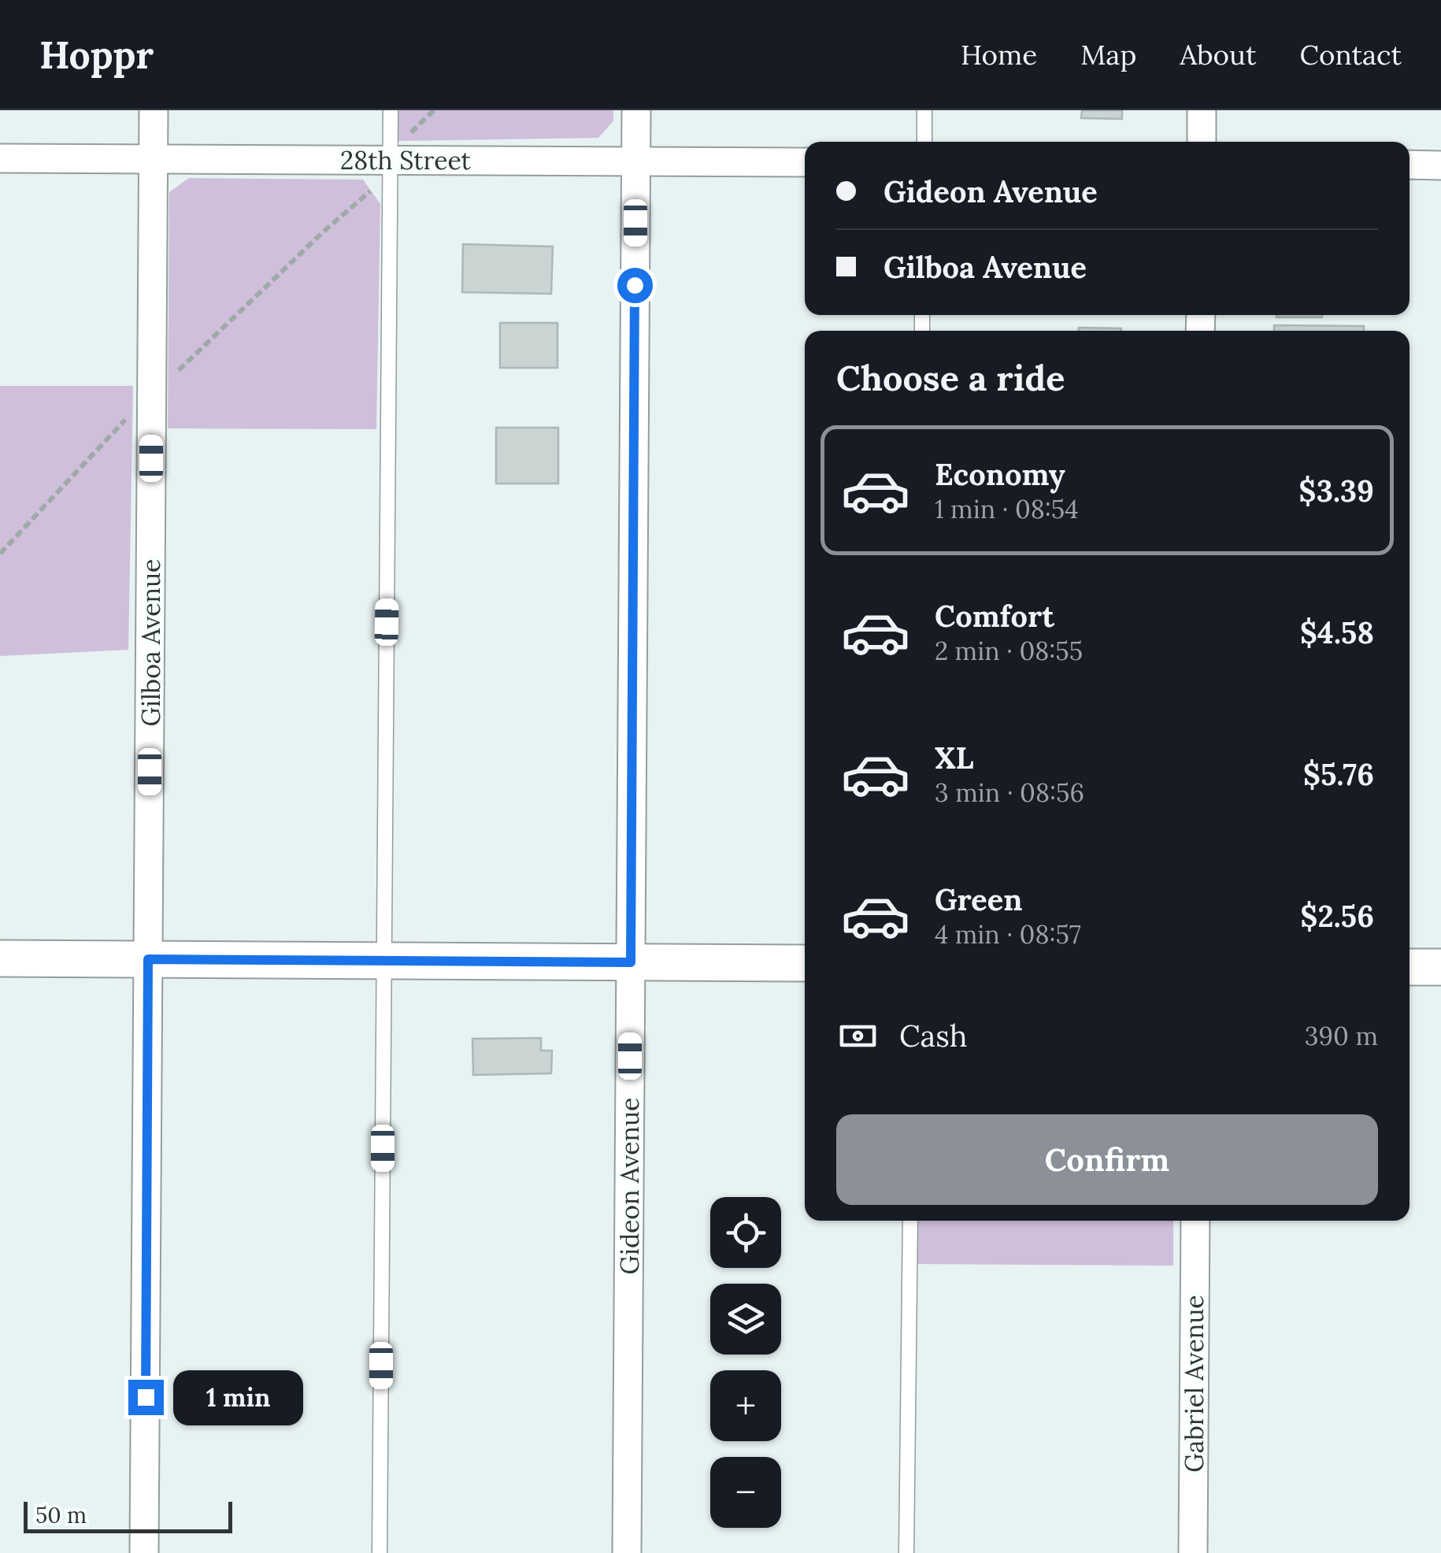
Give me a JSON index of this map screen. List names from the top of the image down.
{
  "streets": {
    "street": [
      "28th Street",
      "Gilboa Avenue",
      "Gideon Avenue",
      "Gabriel Avenue"
    ]
  },
  "crossings": [
    ["28th Street", "Gilboa Avenue"],
    ["28th Street", "Gideon Avenue"]
  ],
  "scale_bar": "50 m",
  "page": {
    "header": "Hoppr",
    "nav": [
      "Home",
      "Map",
      "About",
      "Contact"
    ],
    "banner": ["Gideon Avenue", "Gilboa Avenue"],
    "heading": "Choose a ride",
    "list": [
      {
        "name": "Economy",
        "note": "1 min · 08:54",
        "value": "$3.39"
      },
      {
        "name": "Comfort",
        "note": "2 min · 08:55",
        "value": "$4.58"
      },
      {
        "name": "XL",
        "note": "3 min · 08:56",
        "value": "$5.76"
      },
      {
        "name": "Green",
        "note": "4 min · 08:57",
        "value": "$2.56"
      }
    ],
    "pay": ["Cash", "390 m"],
    "buttons": "Confirm",
    "map_buttons": ["+", "−"],
    "bubble": "1 min",
    "scale": "50 m"
  }
}
